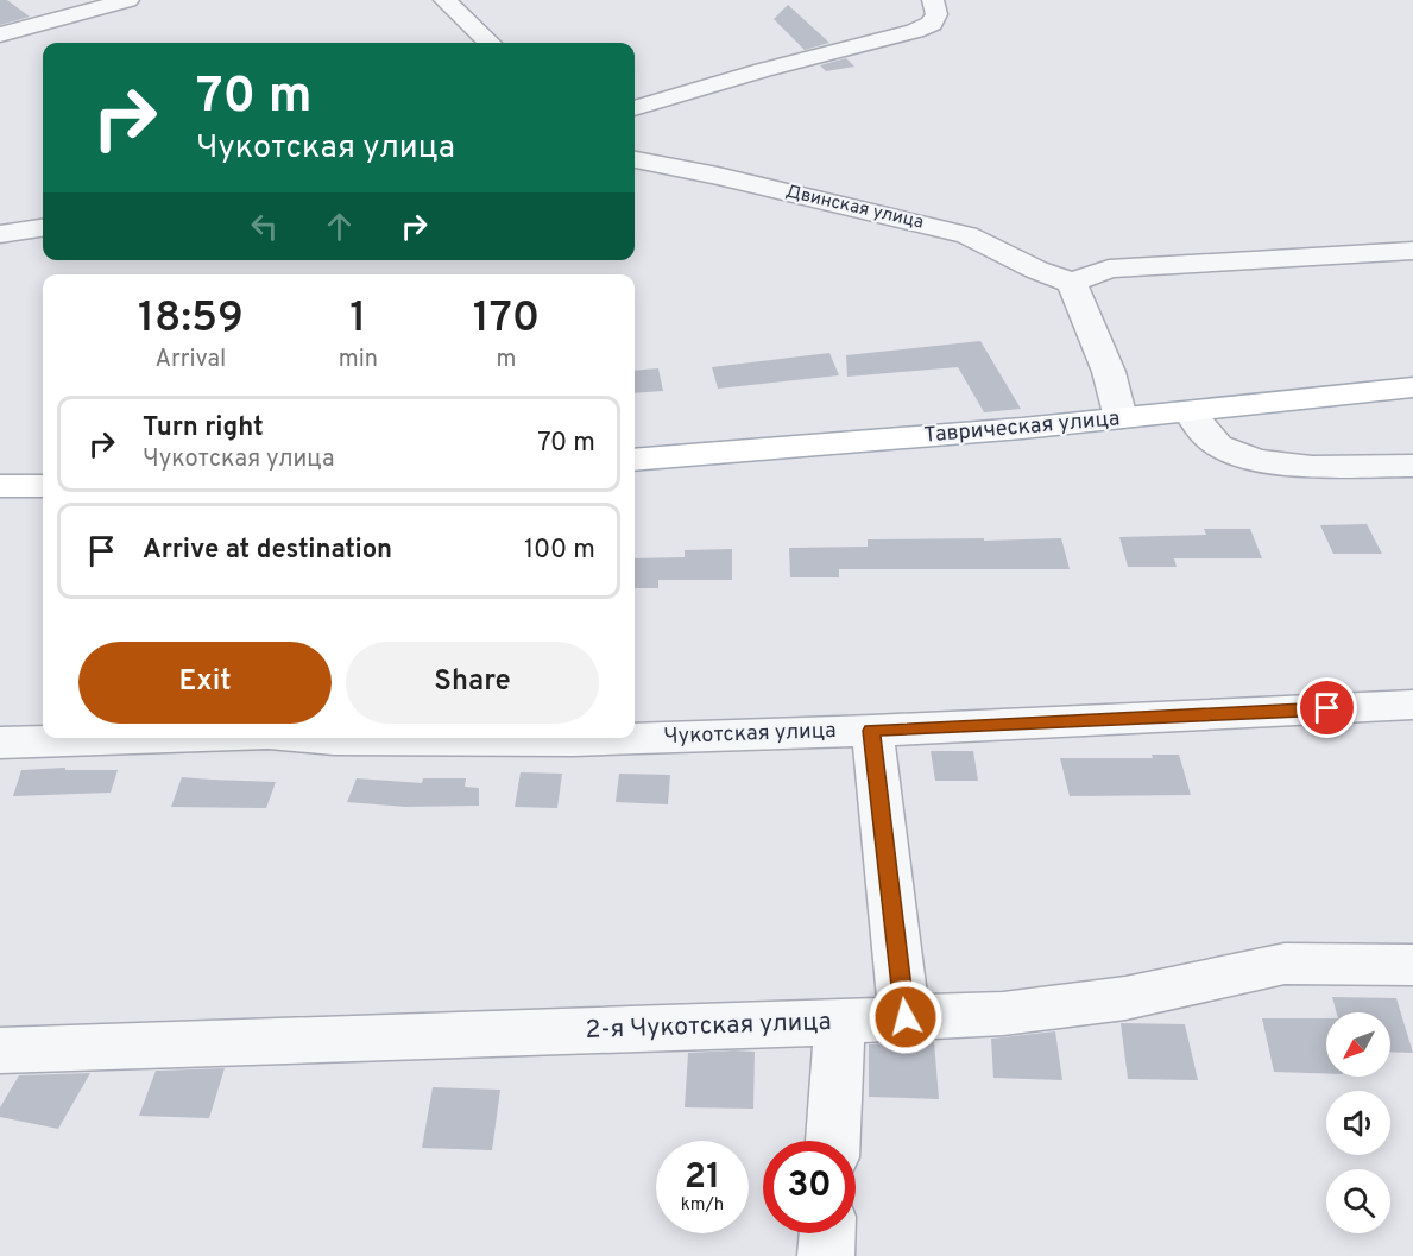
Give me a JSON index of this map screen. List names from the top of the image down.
{
  "streets": {
    "main road": ["Таврическая улица"],
    "street": ["Двинская улица", "Чукотская улица", "2-я Чукотская улица"]
  },
  "north": "bottom left",
  "page": {
    "turn": ["70 m", "Чукотская улица"],
    "eta": [
      "18:59",
      "Arrival",
      "1",
      "min",
      "170",
      "m"
    ],
    "list": [
      {
        "name": "Turn right",
        "note": "Чукотская улица",
        "value": "70 m"
      },
      {
        "name": "Arrive at destination",
        "value": "100 m"
      }
    ],
    "buttons": ["Exit", "Share"],
    "speed": "21 km/h",
    "limit": "30"
  }
}
